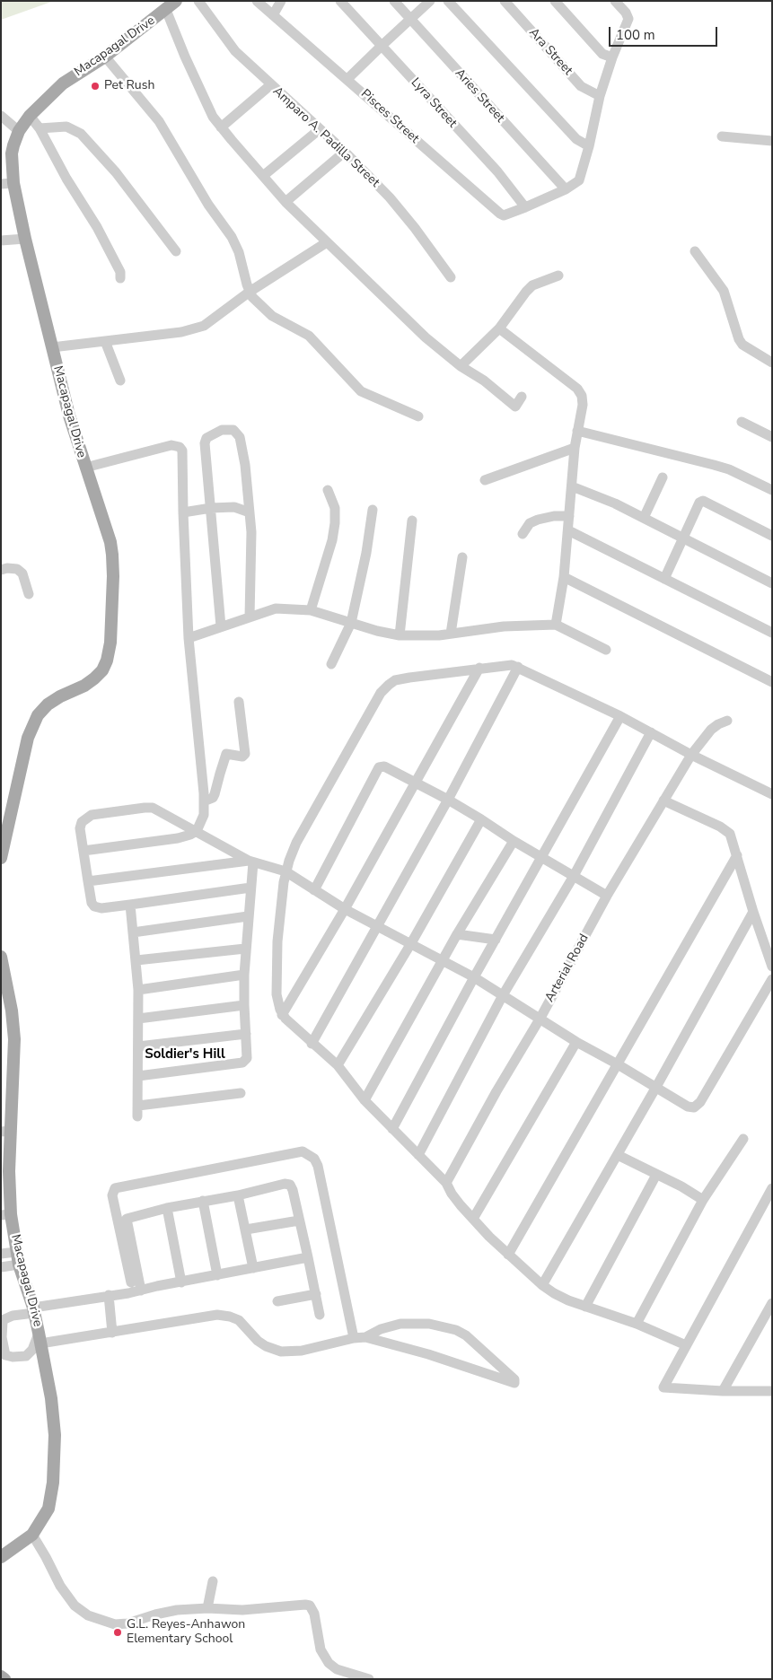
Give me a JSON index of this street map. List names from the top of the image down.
{
  "streets": {
    "main road": ["Macapagal Drive"],
    "street": [
      "Ara Street",
      "Aries Street",
      "Lyra Street",
      "Pisces Street",
      "Amparo A. Padilla Street",
      "Arterial Road"
    ]
  },
  "crossings": [
    ["Lyra Street", "Pisces Street"]
  ],
  "districts": ["Soldier's Hill"],
  "places": ["Pet Rush", "G.L. Reyes-Anhawon Elementary School"],
  "scale_bar": "100 m"
}
